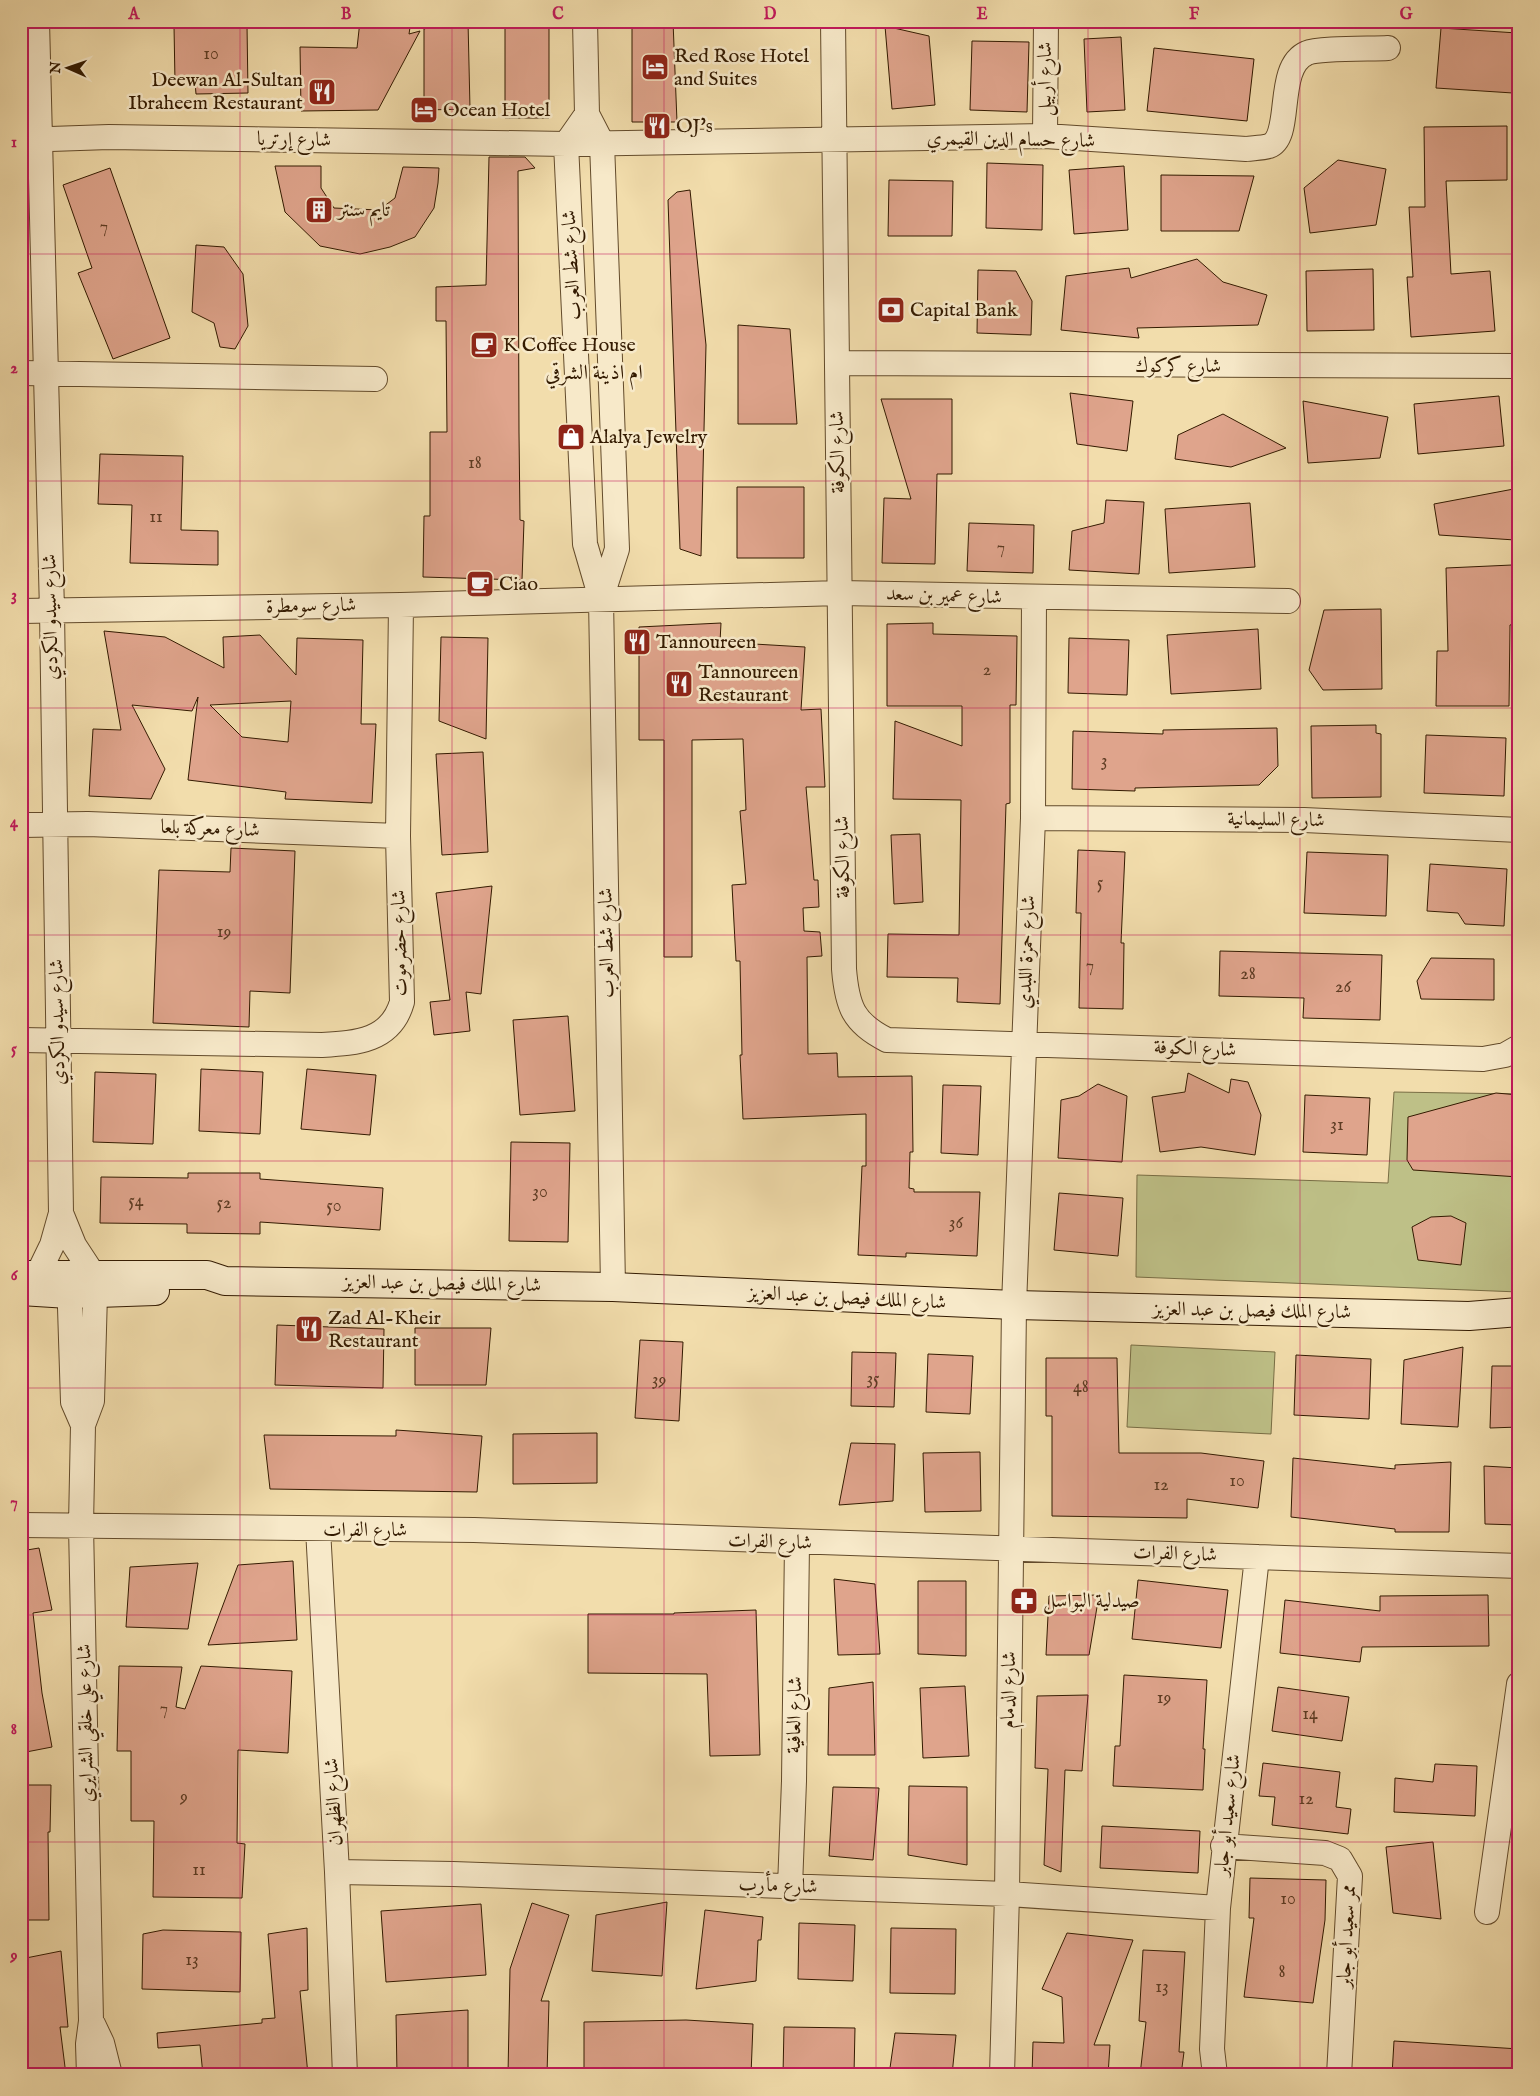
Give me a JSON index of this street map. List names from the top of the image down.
{
  "streets": {
    "main road": ["شارع الملك فيصل بن عبد العزيز"],
    "street": [
      "شارع أربيل",
      "شارع إرتريا",
      "شارع حسام الدين القيمري",
      "شارع شط العرب",
      "شارع كركوك",
      "شارع الكوفة",
      "شارع عمير بن سعد",
      "شارع سومطرة",
      "شارع سيدو الكردي",
      "شارع السليمانية",
      "شارع معركة بلعا",
      "شارع حضرموت",
      "شارع حمزة اللبدي",
      "شارع الفرات",
      "شارع الدمام",
      "شارع العافية",
      "شارع علي خلقي الشرايري",
      "شارع الظهران",
      "شارع سعيد أبو جابر",
      "شارع مأرب",
      "ممر سعيد أبو جابر"
    ]
  },
  "crossings": [
    ["شارع أربيل", "شارع حسام الدين القيمري"],
    ["شارع إرتريا", "شارع حسام الدين القيمري"],
    ["شارع إرتريا", "شارع شط العرب"],
    ["شارع إرتريا", "شارع سيدو الكردي"],
    ["شارع حسام الدين القيمري", "شارع شط العرب"],
    ["شارع حسام الدين القيمري", "شارع الكوفة"],
    ["شارع شط العرب", "شارع عمير بن سعد"],
    ["شارع شط العرب", "شارع سومطرة"],
    ["شارع شط العرب", "شارع الملك فيصل بن عبد العزيز"],
    ["شارع كركوك", "شارع الكوفة"],
    ["شارع الكوفة", "شارع عمير بن سعد"],
    ["شارع الكوفة", "شارع حمزة اللبدي"],
    ["شارع عمير بن سعد", "شارع سومطرة"],
    ["شارع عمير بن سعد", "شارع حمزة اللبدي"],
    ["شارع سومطرة", "شارع سيدو الكردي"],
    ["شارع سومطرة", "شارع حضرموت"],
    ["شارع سيدو الكردي", "شارع معركة بلعا"],
    ["شارع سيدو الكردي", "شارع حضرموت"],
    ["شارع سيدو الكردي", "شارع الملك فيصل بن عبد العزيز"],
    ["شارع سيدو الكردي", "شارع علي خلقي الشرايري"],
    ["شارع السليمانية", "شارع حمزة اللبدي"],
    ["شارع معركة بلعا", "شارع حضرموت"],
    ["شارع حمزة اللبدي", "شارع الملك فيصل بن عبد العزيز"],
    ["شارع حمزة اللبدي", "شارع الدمام"],
    ["شارع الملك فيصل بن عبد العزيز", "شارع الدمام"],
    ["شارع الملك فيصل بن عبد العزيز", "شارع علي خلقي الشرايري"],
    ["شارع الفرات", "شارع الدمام"],
    ["شارع الفرات", "شارع العافية"],
    ["شارع الفرات", "شارع علي خلقي الشرايري"],
    ["شارع الفرات", "شارع الظهران"],
    ["شارع الفرات", "شارع سعيد أبو جابر"],
    ["شارع الدمام", "شارع مأرب"],
    ["شارع العافية", "شارع مأرب"],
    ["شارع الظهران", "شارع مأرب"],
    ["شارع سعيد أبو جابر", "شارع مأرب"],
    ["شارع سعيد أبو جابر", "ممر سعيد أبو جابر"]
  ],
  "districts": ["ام اذينة الشرقي"],
  "places": {
    "hotel": ["Red Rose Hotel and Suites", "Ocean Hotel"],
    "restaurant": [
      "Deewan Al-Sultan Ibraheem Restaurant",
      "OJ's",
      "Tannoureen",
      "Tannoureen Restaurant",
      "Zad Al-Kheir Restaurant"
    ],
    "building": ["تايم سنتر"],
    "bank": ["Capital Bank"],
    "cafe": ["K Coffee House", "Ciao"],
    "shop": ["Alalya Jewelry"],
    "pharmacy": ["صيدلية البواسل"]
  },
  "house_numbers": [
    "10",
    "7",
    "18",
    "11",
    "7",
    "2",
    "3",
    "5",
    "19",
    "7",
    "28",
    "26",
    "31",
    "30",
    "54",
    "52",
    "50",
    "36",
    "35",
    "39",
    "48",
    "10",
    "12",
    "19",
    "7",
    "14",
    "9",
    "12",
    "11",
    "10",
    "13",
    "8",
    "13"
  ],
  "north": "left",
  "grid": {
    "columns": [
      "A",
      "B",
      "C",
      "D",
      "E",
      "F",
      "G"
    ],
    "rows": [
      "1",
      "2",
      "3",
      "4",
      "5",
      "6",
      "7",
      "8",
      "9"
    ]
  }
}
